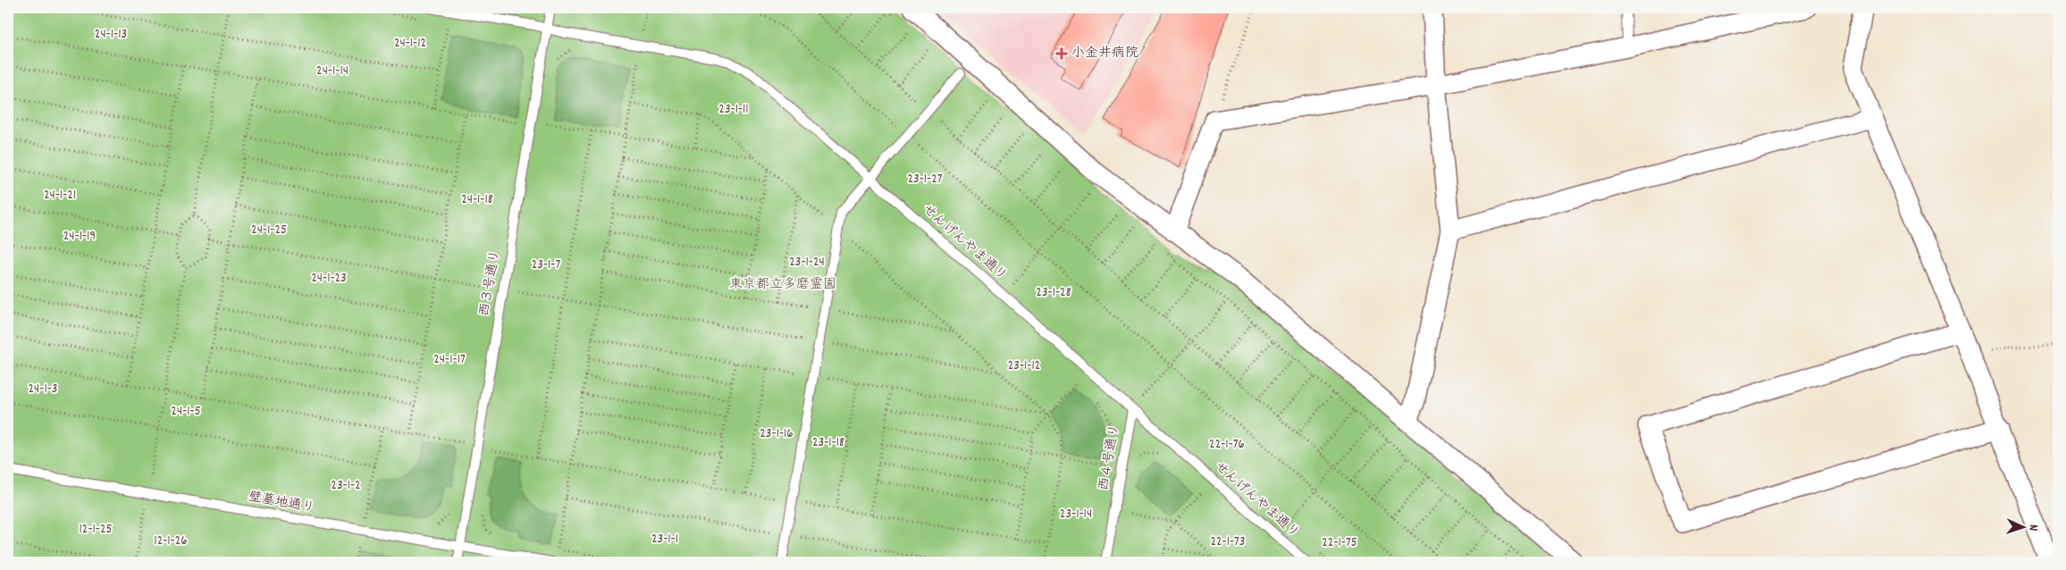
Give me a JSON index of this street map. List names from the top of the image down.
{
  "streets": {
    "lane": [
      "せんげんやま通り",
      "西３号通り",
      "西４号通り",
      "壁墓地通り"
    ]
  },
  "crossings": [
    ["せんげんやま通り", "西３号通り"],
    ["せんげんやま通り", "西４号通り"],
    ["西３号通り", "壁墓地通り"]
  ],
  "parks": [
    "24-1-13",
    "24-1-12",
    "24-1-14",
    "23-1-11",
    "23-1-27",
    "24-1-21",
    "24-1-18",
    "24-1-25",
    "24-1-19",
    "23-1-24",
    "23-1-7",
    "24-1-23",
    "東京都立多磨霊園",
    "23-1-28",
    "24-1-17",
    "23-1-12",
    "24-1-3",
    "24-1-5",
    "23-1-16",
    "23-1-18",
    "22-1-76",
    "23-1-2",
    "23-1-14",
    "12-1-25",
    "23-1-1",
    "12-1-26",
    "22-1-73",
    "22-1-75"
  ],
  "places": {
    "health": ["小金井病院"]
  },
  "north": "right"
}
